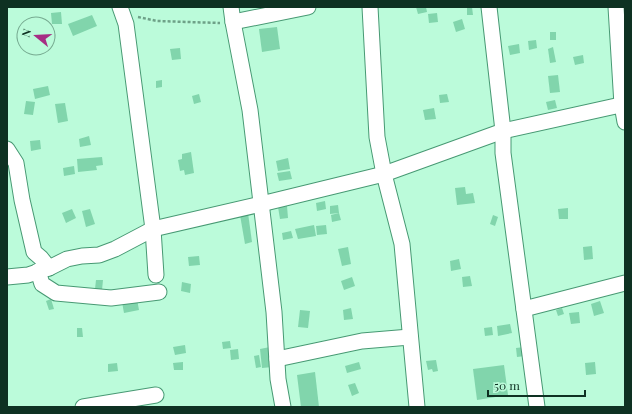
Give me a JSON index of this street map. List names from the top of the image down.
{
  "scale_bar": "50 m",
  "north": "left"
}
